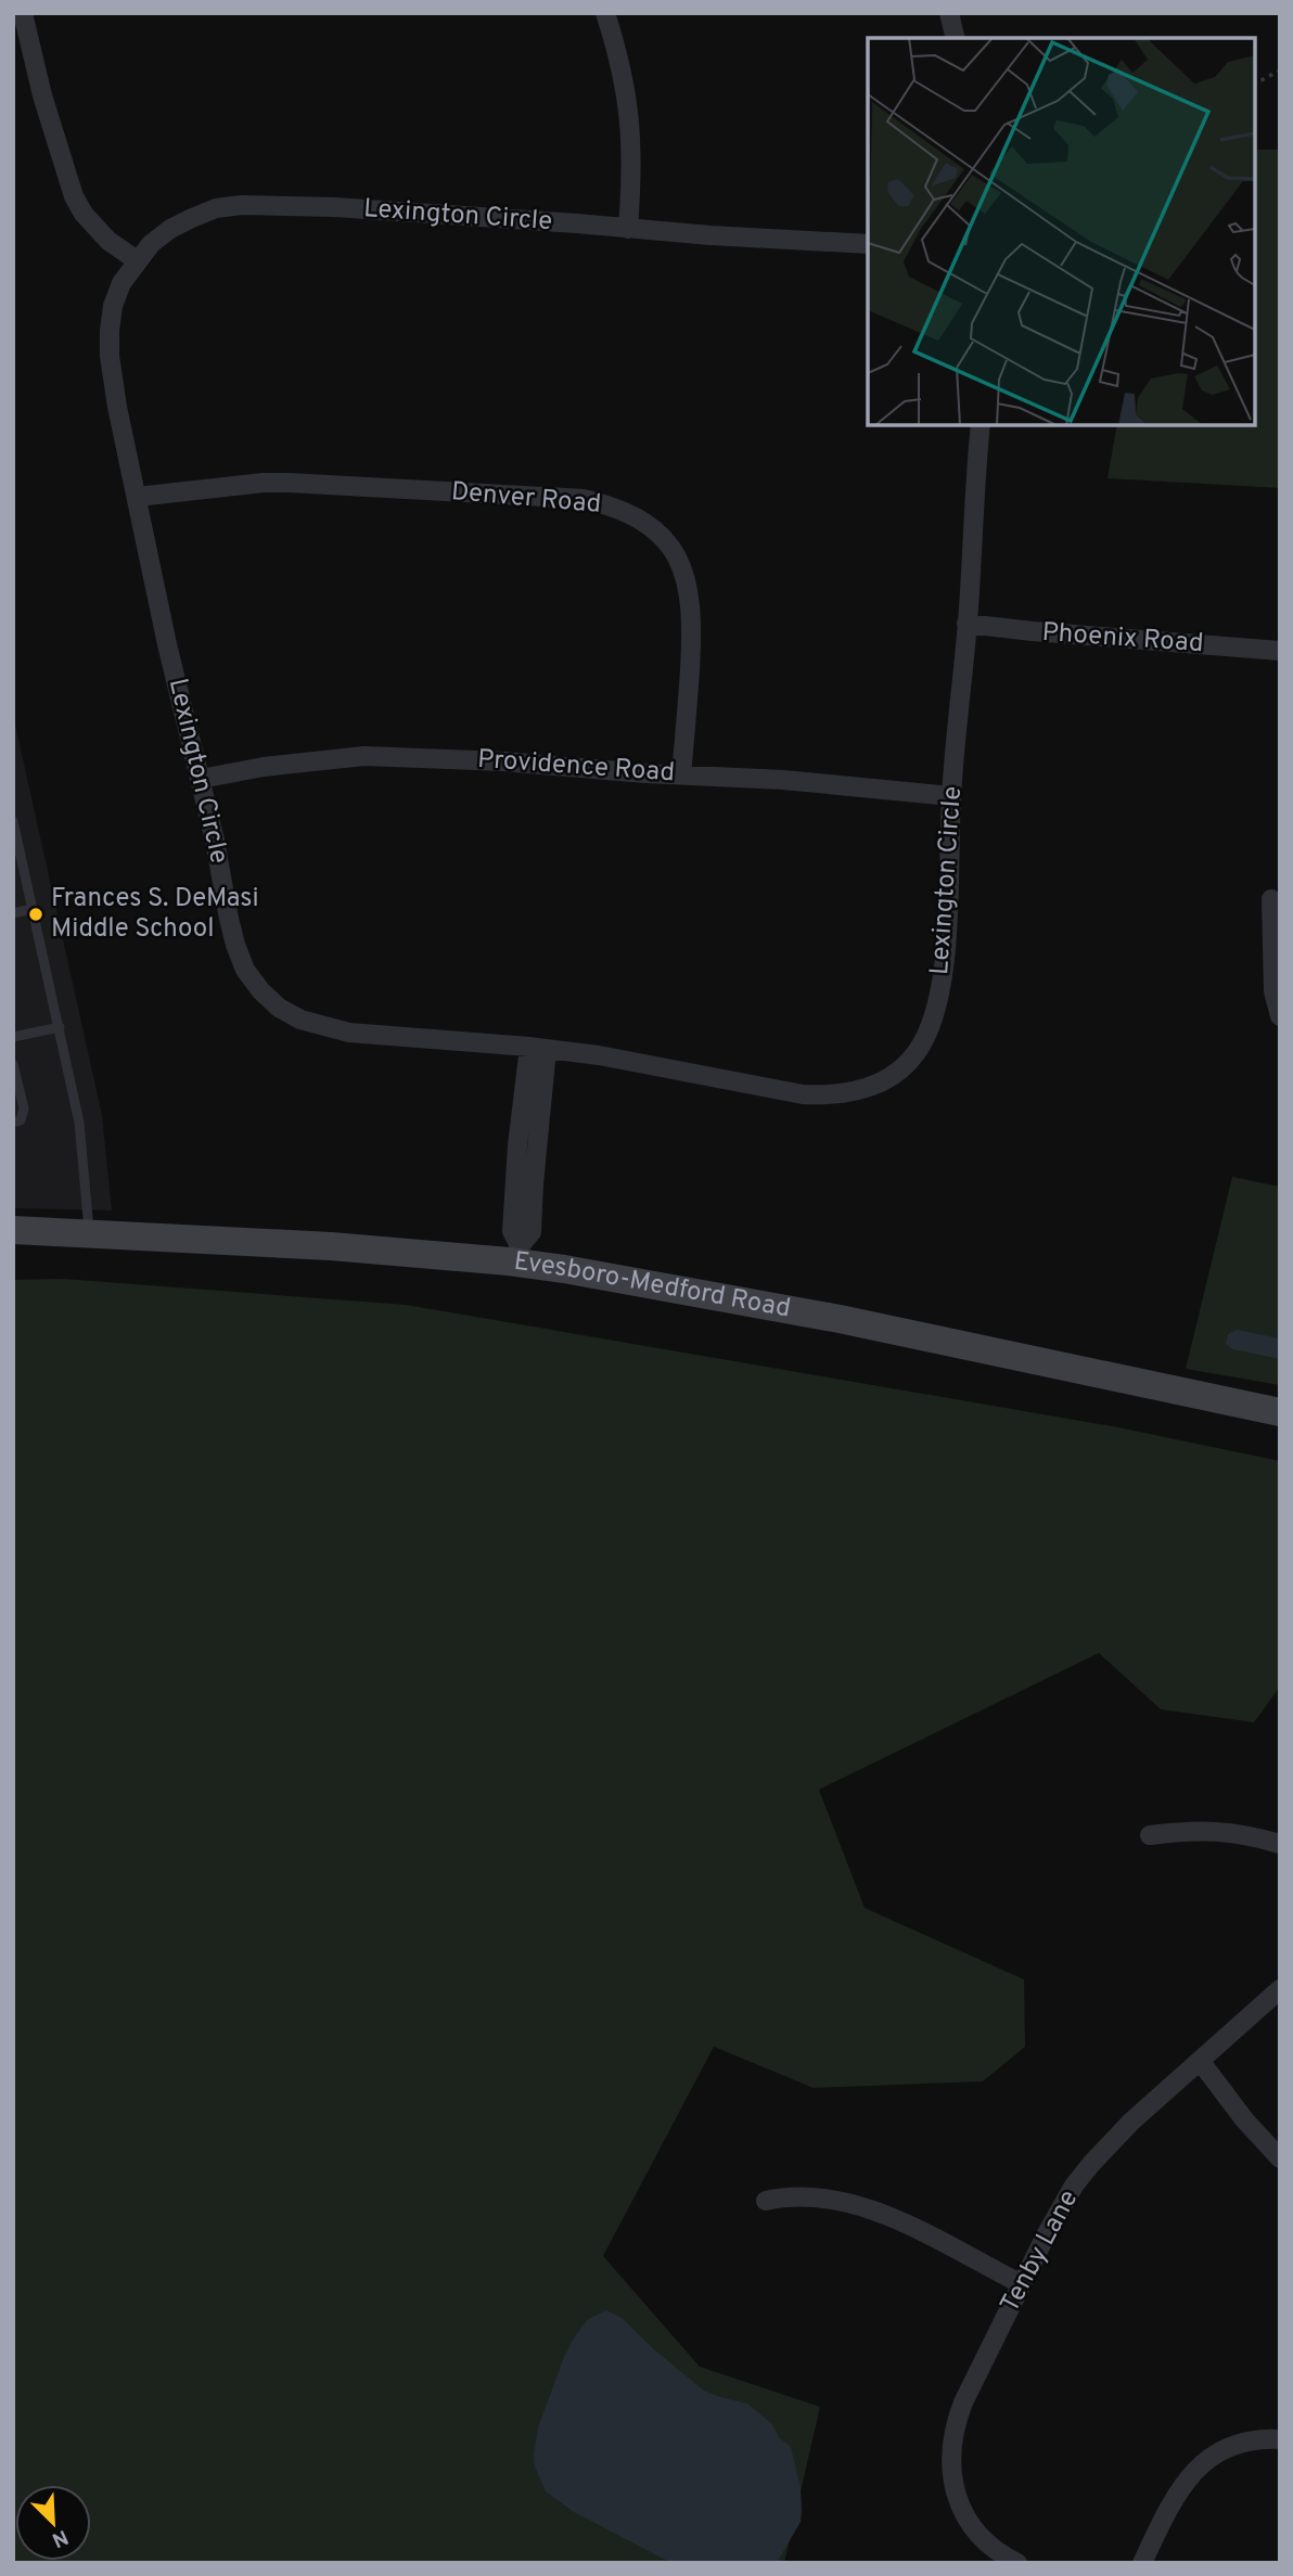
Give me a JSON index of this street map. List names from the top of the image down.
{
  "streets": {
    "street": [
      "Lexington Circle",
      "Denver Road",
      "Phoenix Road",
      "Providence Road",
      "Evesboro-Medford Road",
      "Tenby Lane"
    ]
  },
  "crossings": [
    ["Lexington Circle", "Denver Road"],
    ["Lexington Circle", "Phoenix Road"],
    ["Lexington Circle", "Providence Road"],
    ["Denver Road", "Providence Road"]
  ],
  "places": ["Frances S. DeMasi Middle School"],
  "north": "bottom right"
}
